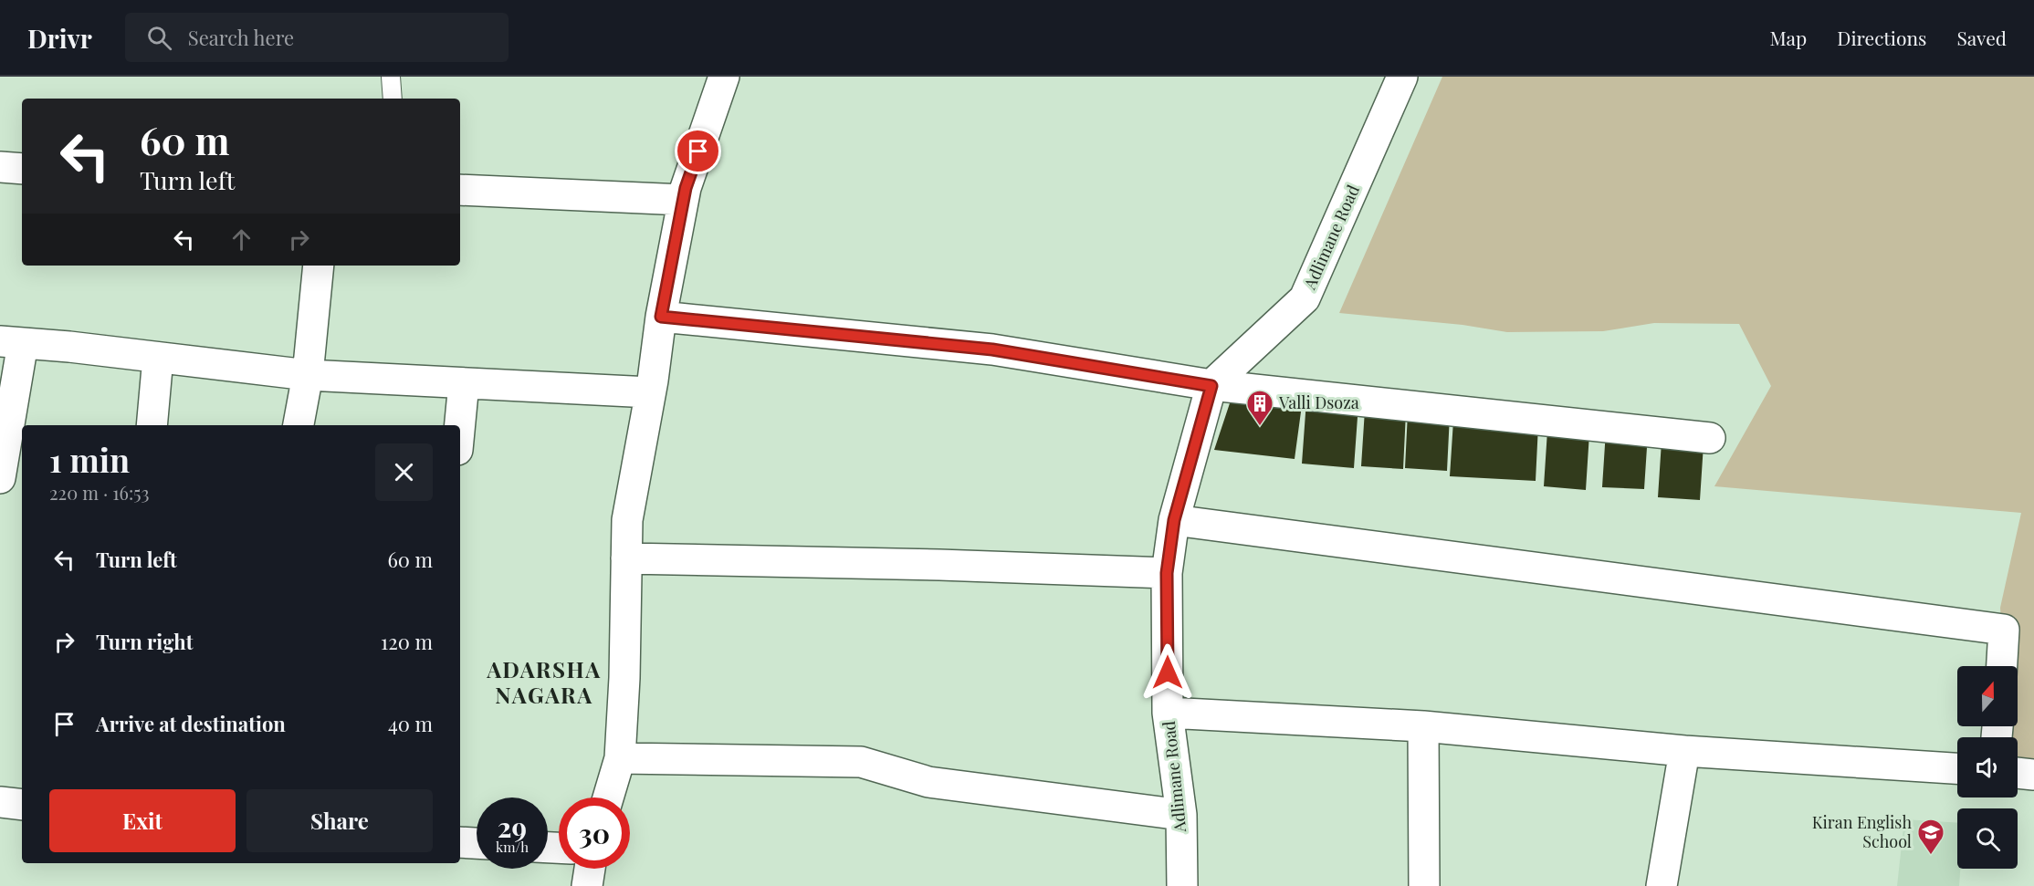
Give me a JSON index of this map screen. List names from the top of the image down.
{
  "streets": {
    "street": ["Adlimane Road"]
  },
  "districts": ["ADARSHA NAGARA"],
  "places": {
    "building": ["Valli Dsoza"],
    "school or university": ["Kiran English School"]
  },
  "north": "top",
  "page": {
    "header": "Drivr",
    "search": "Search here",
    "nav": ["Map", "Directions", "Saved"],
    "turn": ["60 m", "Turn left"],
    "heading": ["1 min", "220 m · 16:53"],
    "list": [
      {
        "name": "Turn left",
        "value": "60 m"
      },
      {
        "name": "Turn right",
        "value": "120 m"
      },
      {
        "name": "Arrive at destination",
        "value": "40 m"
      }
    ],
    "buttons": ["Exit", "Share"],
    "speed": "29 km/h",
    "limit": "30"
  }
}
